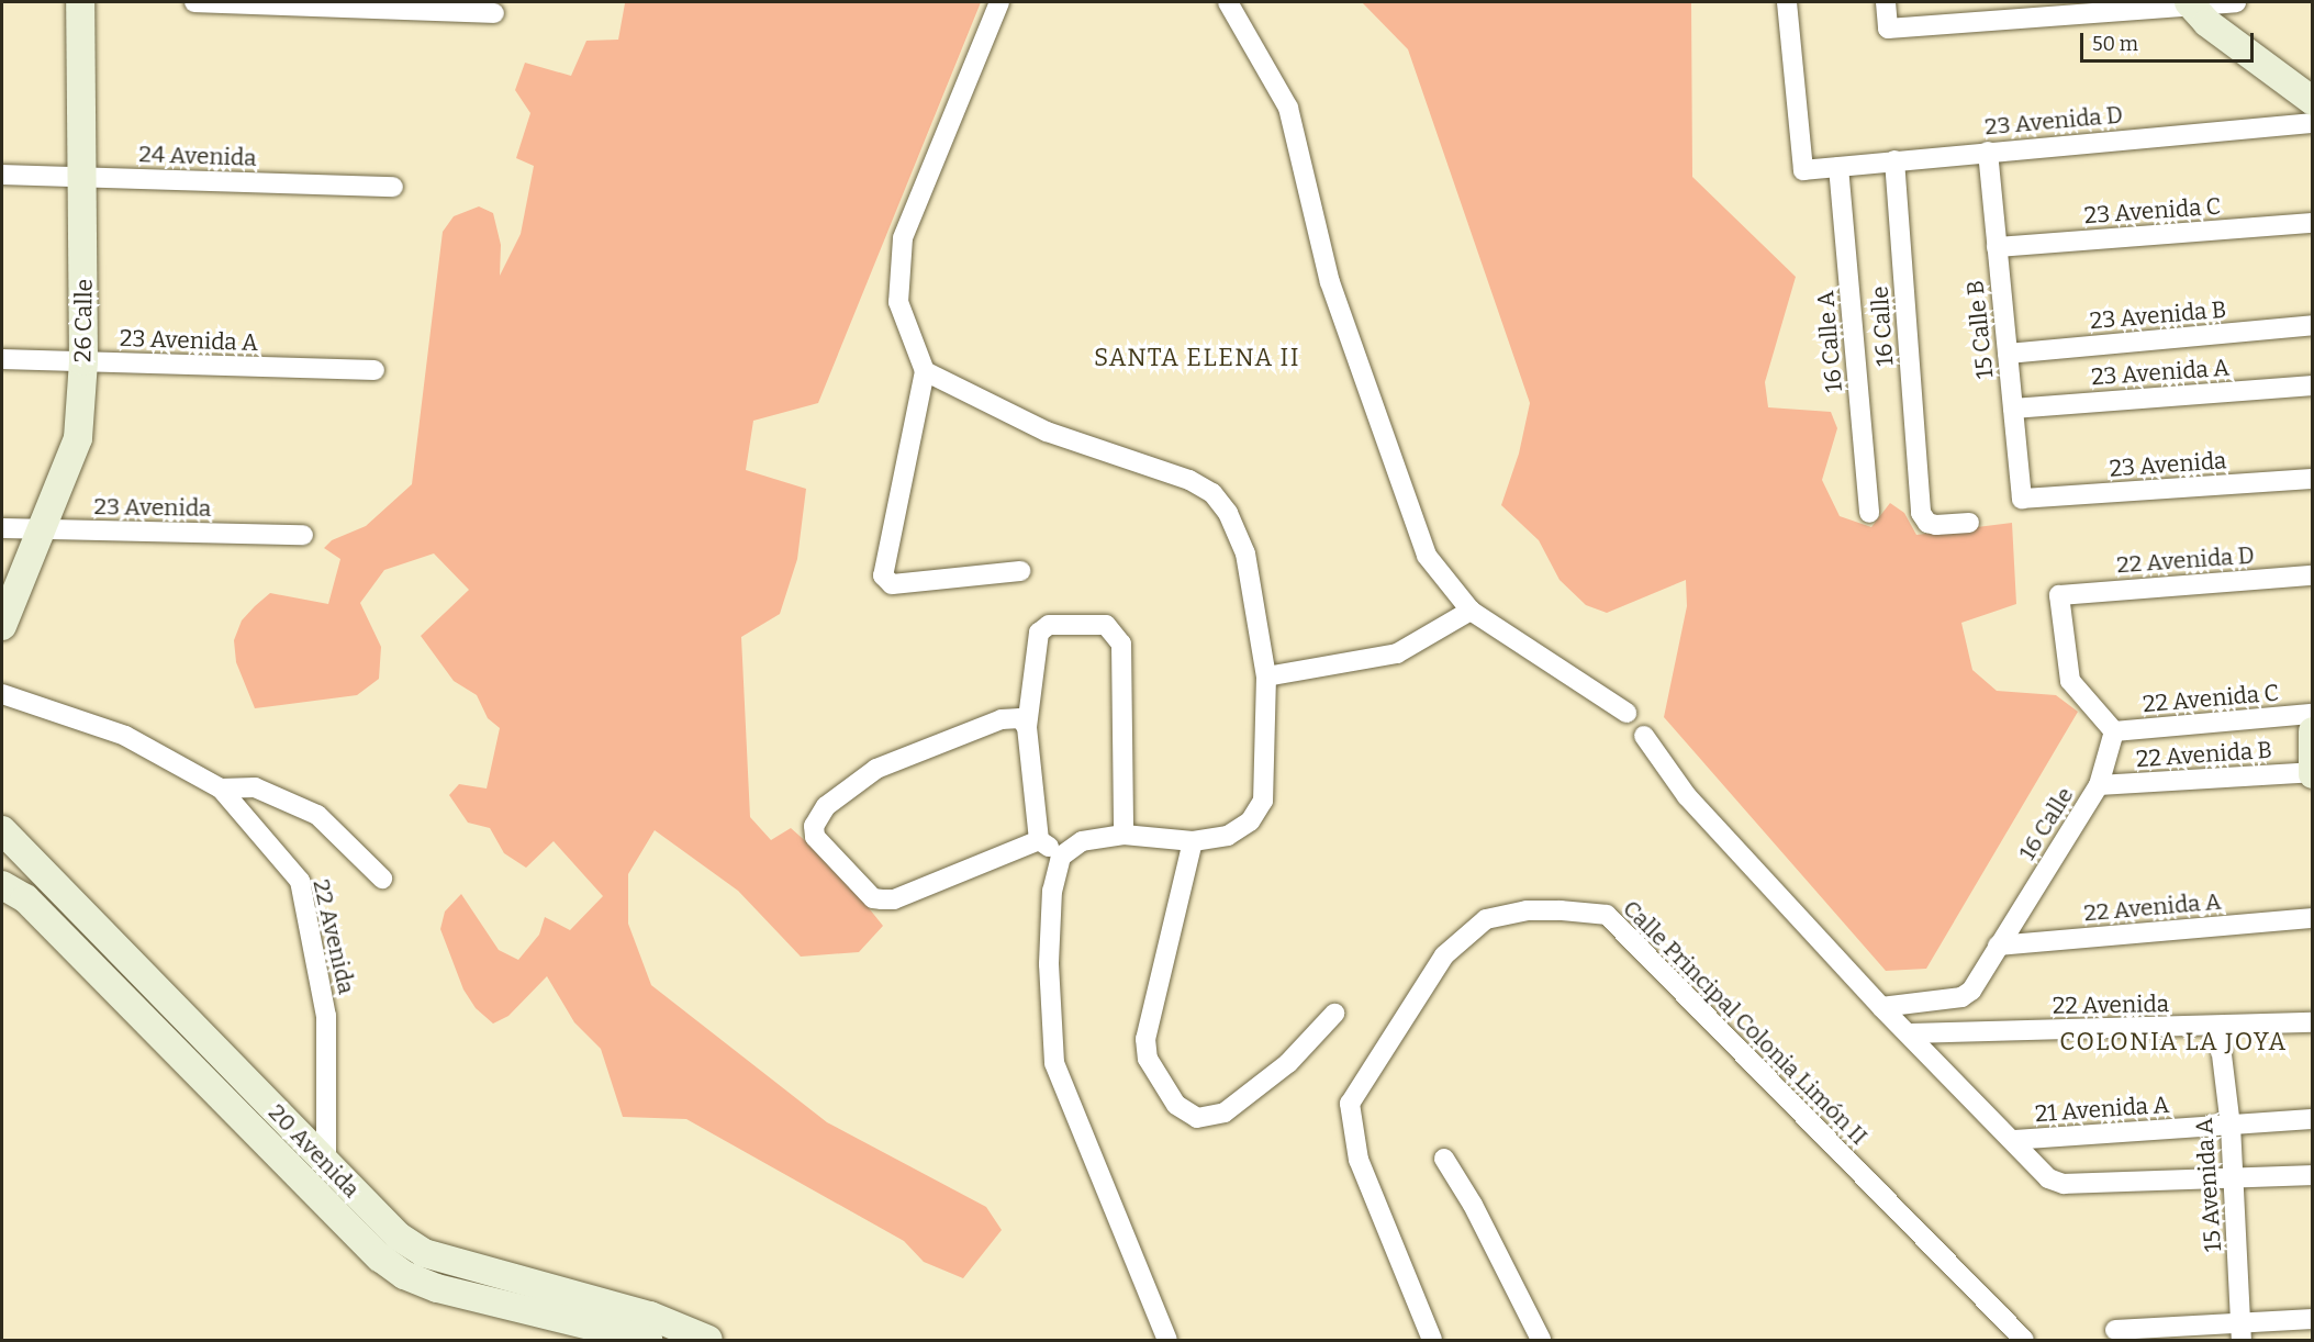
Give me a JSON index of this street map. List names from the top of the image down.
{
  "streets": {
    "main road": ["26 Calle", "20 Avenida"],
    "street": [
      "23 Avenida D",
      "24 Avenida",
      "23 Avenida C",
      "23 Avenida B",
      "16 Calle",
      "15 Calle B",
      "23 Avenida A",
      "16 Calle A",
      "23 Avenida",
      "22 Avenida D",
      "22 Avenida C",
      "22 Avenida B",
      "22 Avenida A",
      "22 Avenida",
      "Calle Principal Colonia Limón II",
      "21 Avenida A",
      "15 Avenida A"
    ]
  },
  "crossings": [
    ["23 Avenida D", "16 Calle"],
    ["23 Avenida D", "15 Calle B"],
    ["23 Avenida D", "16 Calle A"],
    ["24 Avenida", "26 Calle"],
    ["23 Avenida C", "15 Calle B"],
    ["23 Avenida B", "15 Calle B"],
    ["26 Calle", "23 Avenida A"],
    ["26 Calle", "23 Avenida"],
    ["16 Calle", "22 Avenida D"],
    ["16 Calle", "22 Avenida C"],
    ["16 Calle", "22 Avenida B"],
    ["16 Calle", "22 Avenida A"],
    ["15 Calle B", "23 Avenida A"],
    ["15 Calle B", "23 Avenida"],
    ["22 Avenida D", "22 Avenida C"],
    ["22 Avenida", "20 Avenida"],
    ["22 Avenida", "15 Avenida A"],
    ["21 Avenida A", "15 Avenida A"]
  ],
  "districts": ["SANTA ELENA II", "COLONIA LA JOYA"],
  "scale_bar": "50 m"
}
